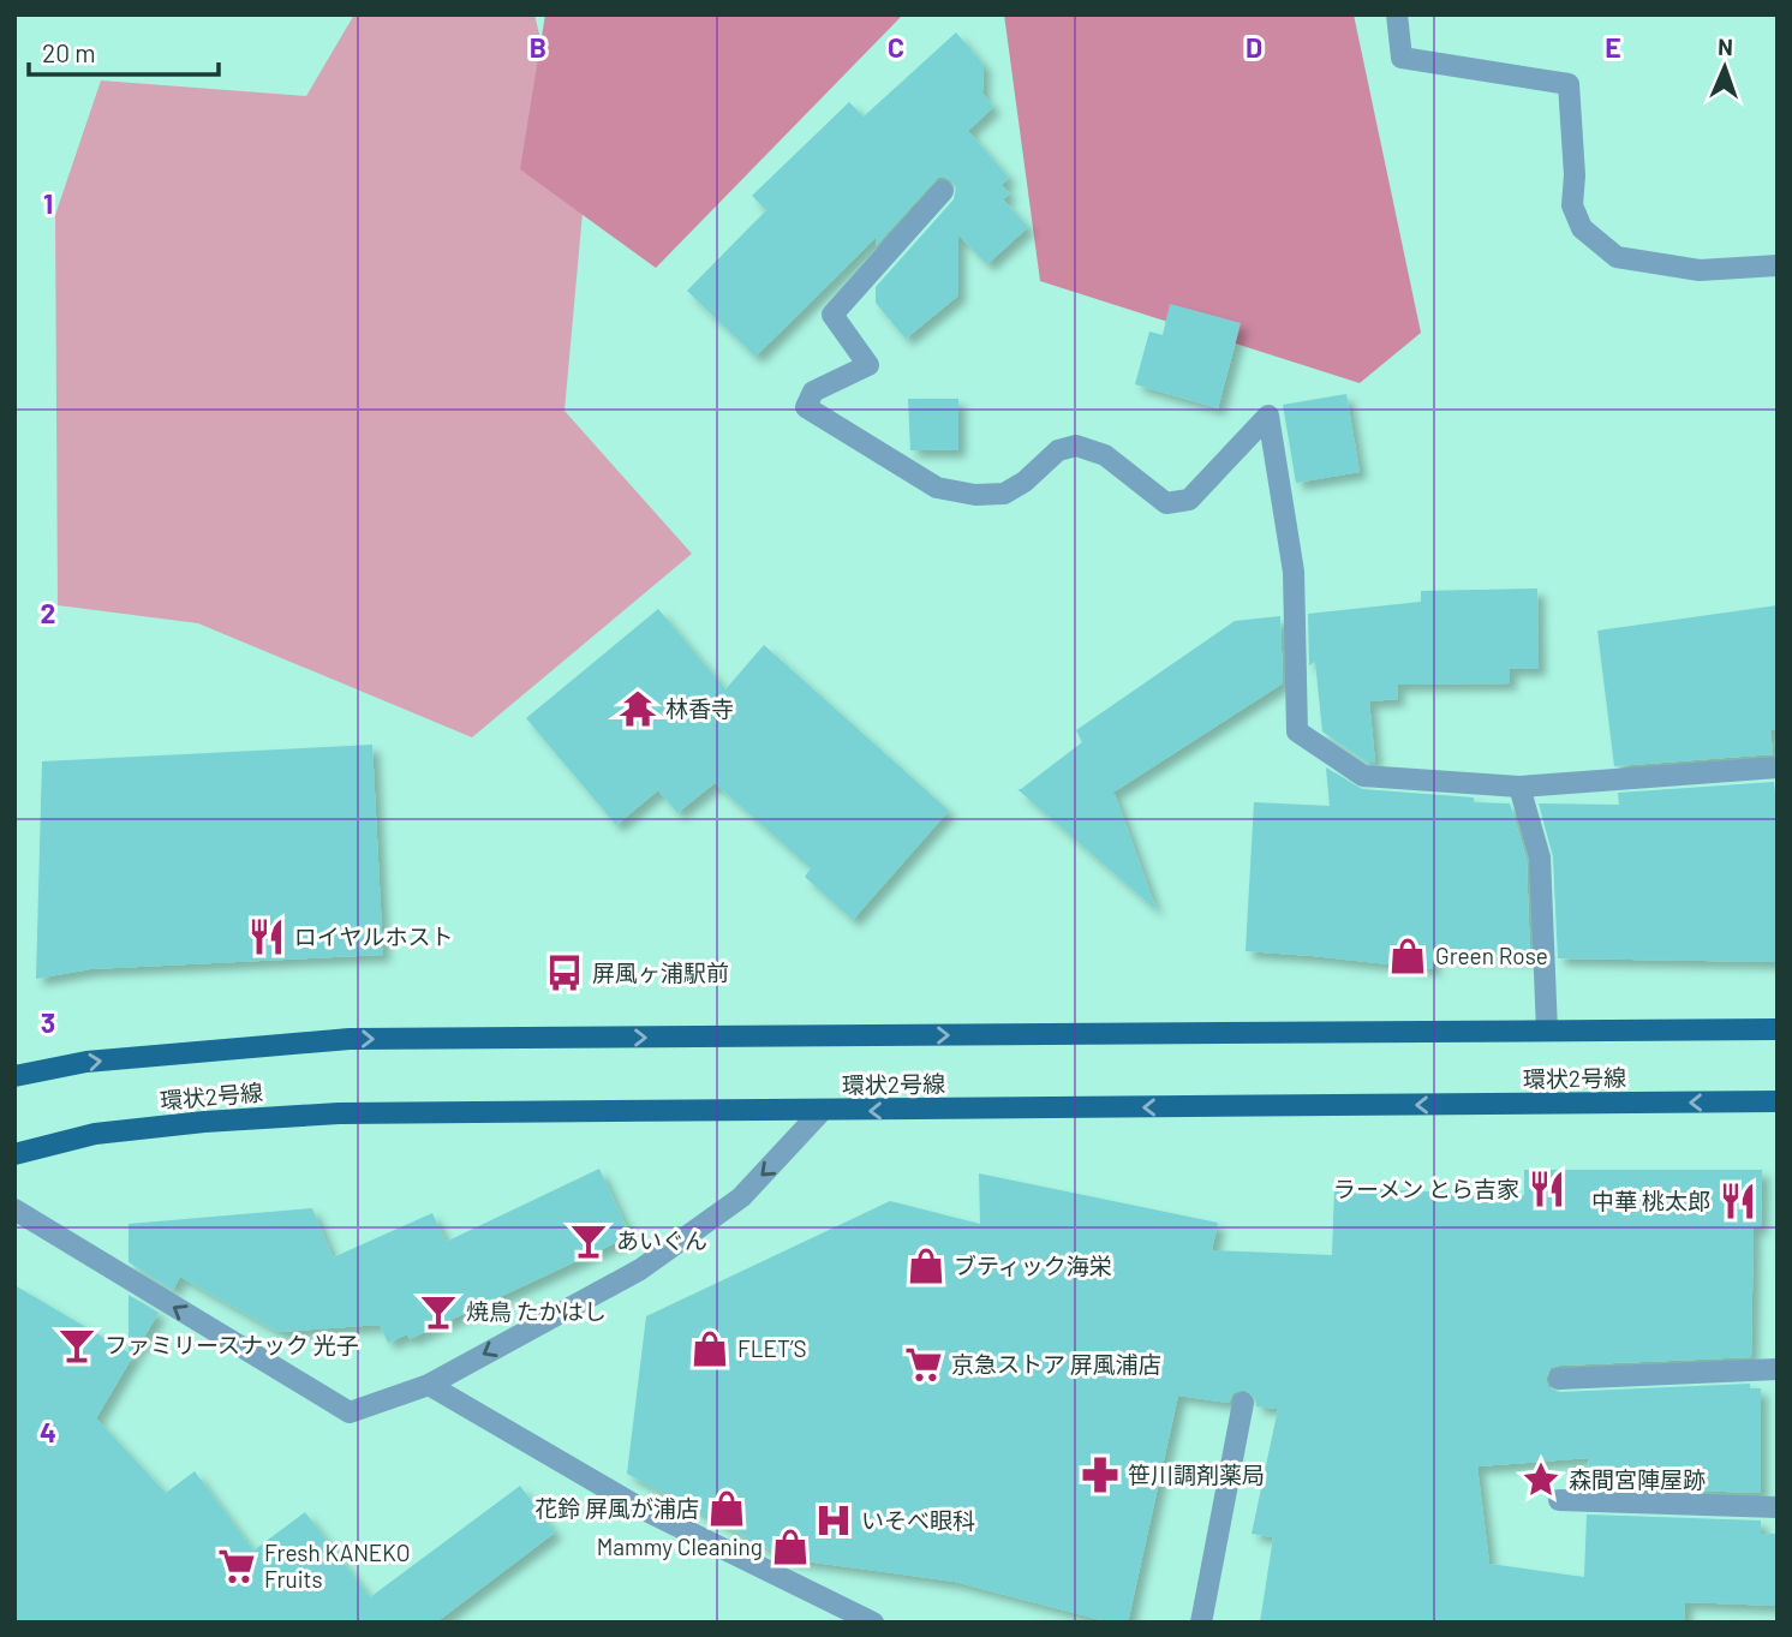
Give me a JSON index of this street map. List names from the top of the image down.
{
  "streets": {
    "main road": ["環状2号線"]
  },
  "places": {
    "temple": ["林香寺"],
    "restaurant": ["ロイヤルホスト", "ラーメン とら吉家", "中華 桃太郎"],
    "shop": [
      "Green Rose",
      "ブティック海栄",
      "FLET’S",
      "花鈴 屏風が浦店",
      "Mammy Cleaning"
    ],
    "bus stop": ["屏風ヶ浦駅前"],
    "bar": ["あいぐん", "焼鳥 たかはし", "ファミリースナック 光子"],
    "supermarket": ["京急ストア 屏風浦店", "Fresh KANEKO Fruits"],
    "pharmacy": ["笹川調剤薬局"],
    "place": ["森間宮陣屋跡"],
    "hospital": ["いそべ眼科"]
  },
  "scale_bar": "20 m",
  "north": "top",
  "grid": {
    "columns": [
      "B",
      "C",
      "D",
      "E"
    ],
    "rows": [
      "1",
      "2",
      "3",
      "4"
    ]
  }
}
